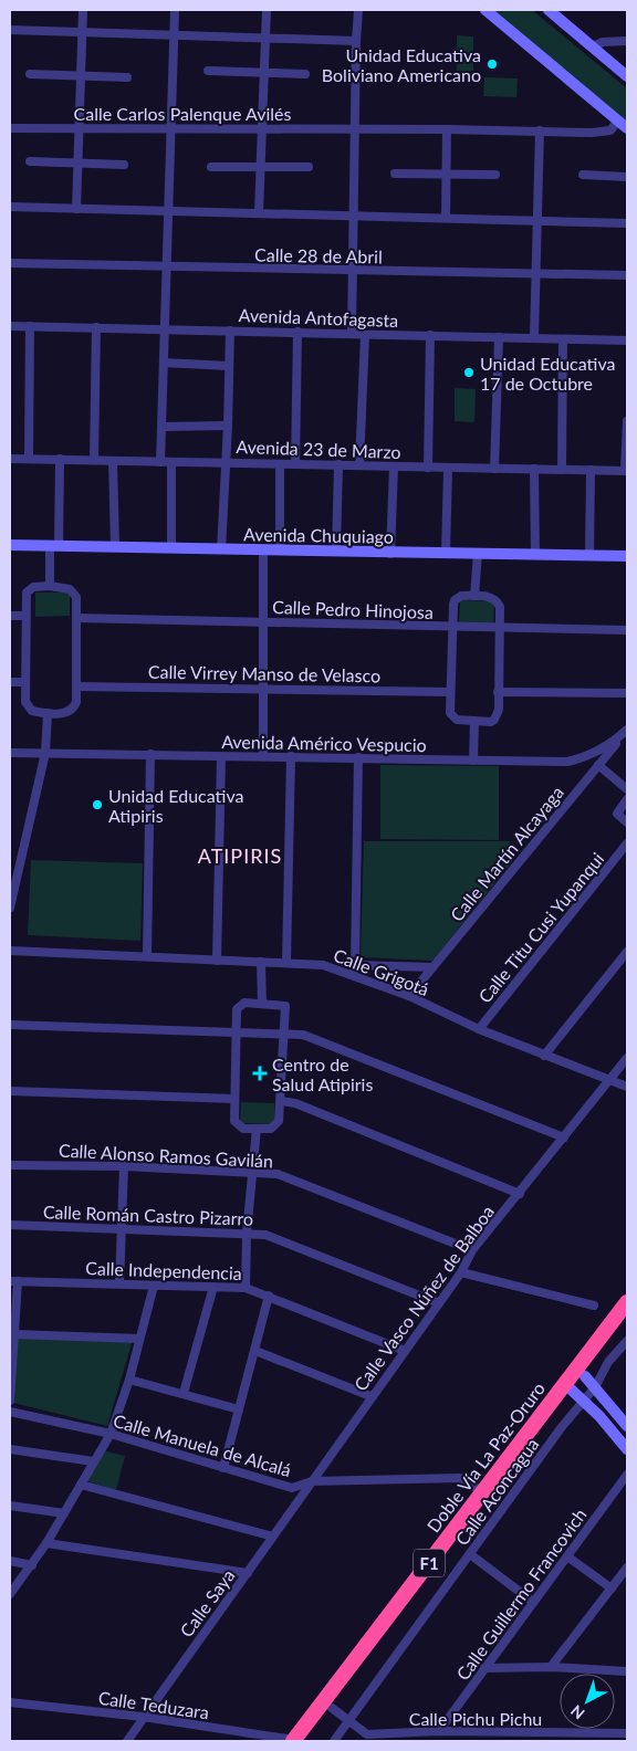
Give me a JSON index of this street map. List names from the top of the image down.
{
  "streets": {
    "highway": ["Doble Vía La Paz-Oruro", "F1"],
    "street": [
      "Calle Carlos Palenque Avilés",
      "Calle 28 de Abril",
      "Avenida Antofagasta",
      "Avenida 23 de Marzo",
      "Avenida Chuquiago",
      "Calle Pedro Hinojosa",
      "Calle Virrey Manso de Velasco",
      "Avenida Américo Vespucio",
      "Calle Martín Alcayaga",
      "Calle Titu Cusi Yupanqui",
      "Calle Grigotá",
      "Calle Alonso Ramos Gavilán",
      "Calle Román Castro Pizarro",
      "Calle Independencia",
      "Calle Vasco Núñez de Balboa",
      "Calle Manuela de Alcalá",
      "Calle Aconcagua",
      "Calle Guillermo Francovich",
      "Calle Saya",
      "Calle Teduzara",
      "Calle Pichu Pichu"
    ]
  },
  "crossings": [
    ["Avenida Américo Vespucio", "Calle Martín Alcayaga"],
    ["Calle Martín Alcayaga", "Calle Grigotá"],
    ["Calle Titu Cusi Yupanqui", "Calle Grigotá"],
    ["Calle Grigotá", "Calle Vasco Núñez de Balboa"],
    ["Calle Alonso Ramos Gavilán", "Calle Vasco Núñez de Balboa"],
    ["Calle Román Castro Pizarro", "Calle Vasco Núñez de Balboa"],
    ["Calle Independencia", "Calle Vasco Núñez de Balboa"],
    ["Calle Vasco Núñez de Balboa", "Calle Manuela de Alcalá"],
    ["Calle Vasco Núñez de Balboa", "Calle Saya"],
    ["Calle Manuela de Alcalá", "Doble Vía La Paz-Oruro"],
    ["Calle Manuela de Alcalá", "Calle Saya"],
    ["Doble Vía La Paz-Oruro", "Calle Aconcagua"],
    ["Doble Vía La Paz-Oruro", "Calle Teduzara"],
    ["Doble Vía La Paz-Oruro", "Calle Pichu Pichu"],
    ["Calle Aconcagua", "Calle Pichu Pichu"],
    ["Calle Guillermo Francovich", "Calle Pichu Pichu"],
    ["Calle Saya", "Calle Teduzara"]
  ],
  "districts": ["ATIPIRIS"],
  "places": {
    "other": ["Unidad Educativa Boliviano Americano", "Unidad Educativa 17 de Octubre", "Unidad Educativa Atipiris"],
    "health": ["Centro de Salud Atipiris"]
  },
  "north": "bottom left"
}
